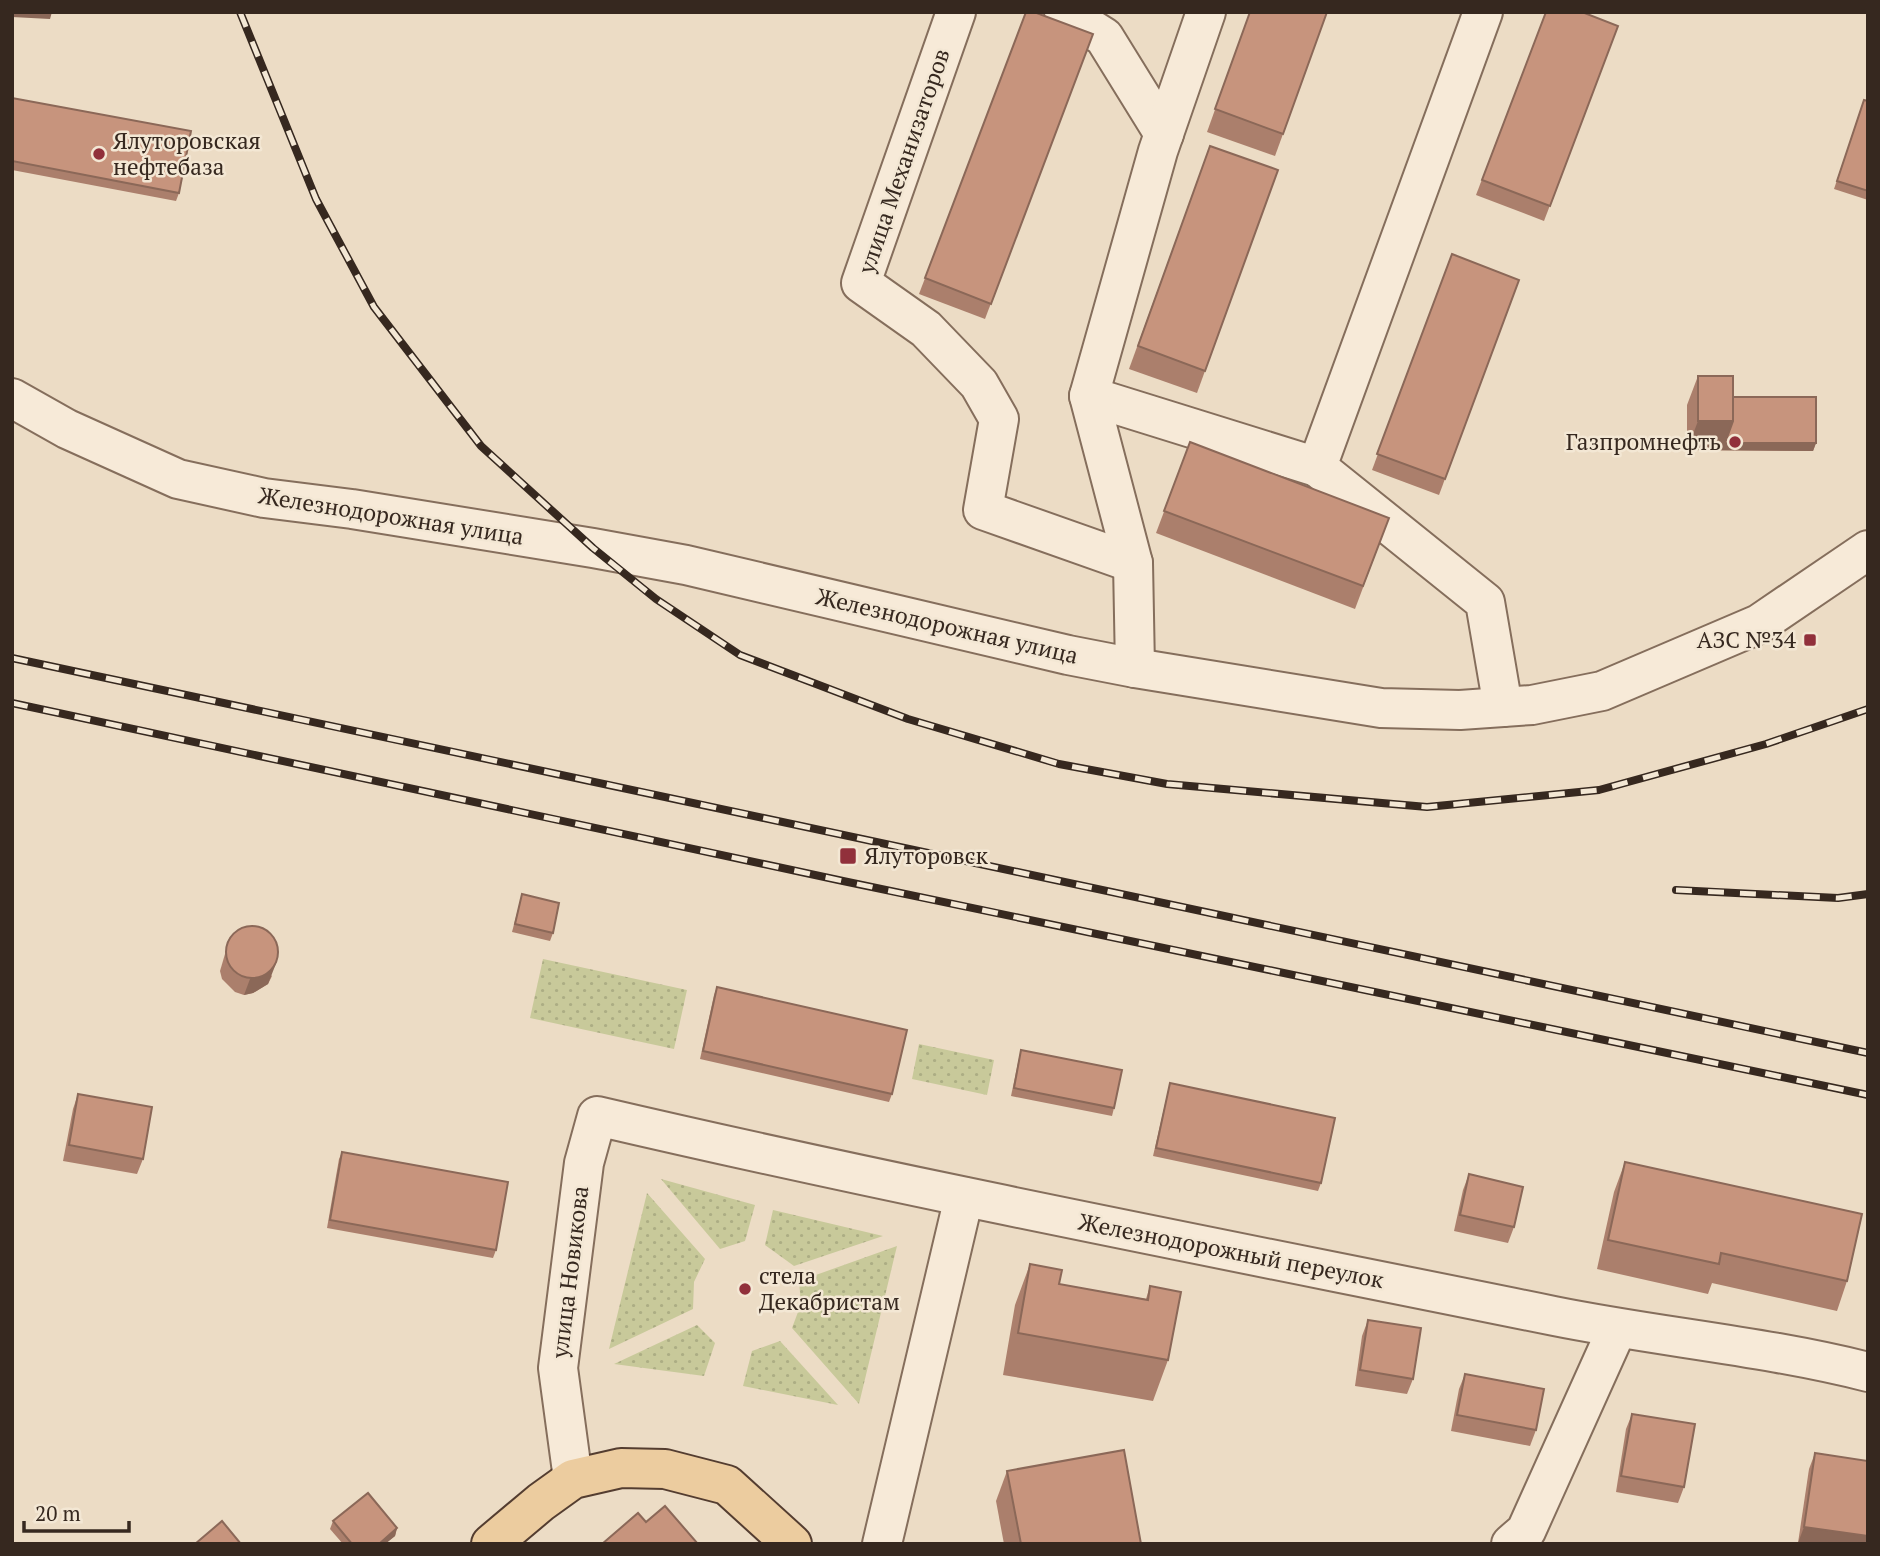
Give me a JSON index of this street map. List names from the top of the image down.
{
  "streets": {
    "street": [
      "улица Механизаторов",
      "Железнодорожная улица",
      "Железнодорожный переулок",
      "улица Новикова"
    ]
  },
  "crossings": [
    ["Железнодорожный переулок", "улица Новикова"]
  ],
  "places": {
    "other": ["Ялуторовская нефтебаза", "Газпромнефть", "стела Декабристам"],
    "transit": ["АЗС №34", "Ялуторовск"]
  },
  "scale_bar": "20 m"
}
